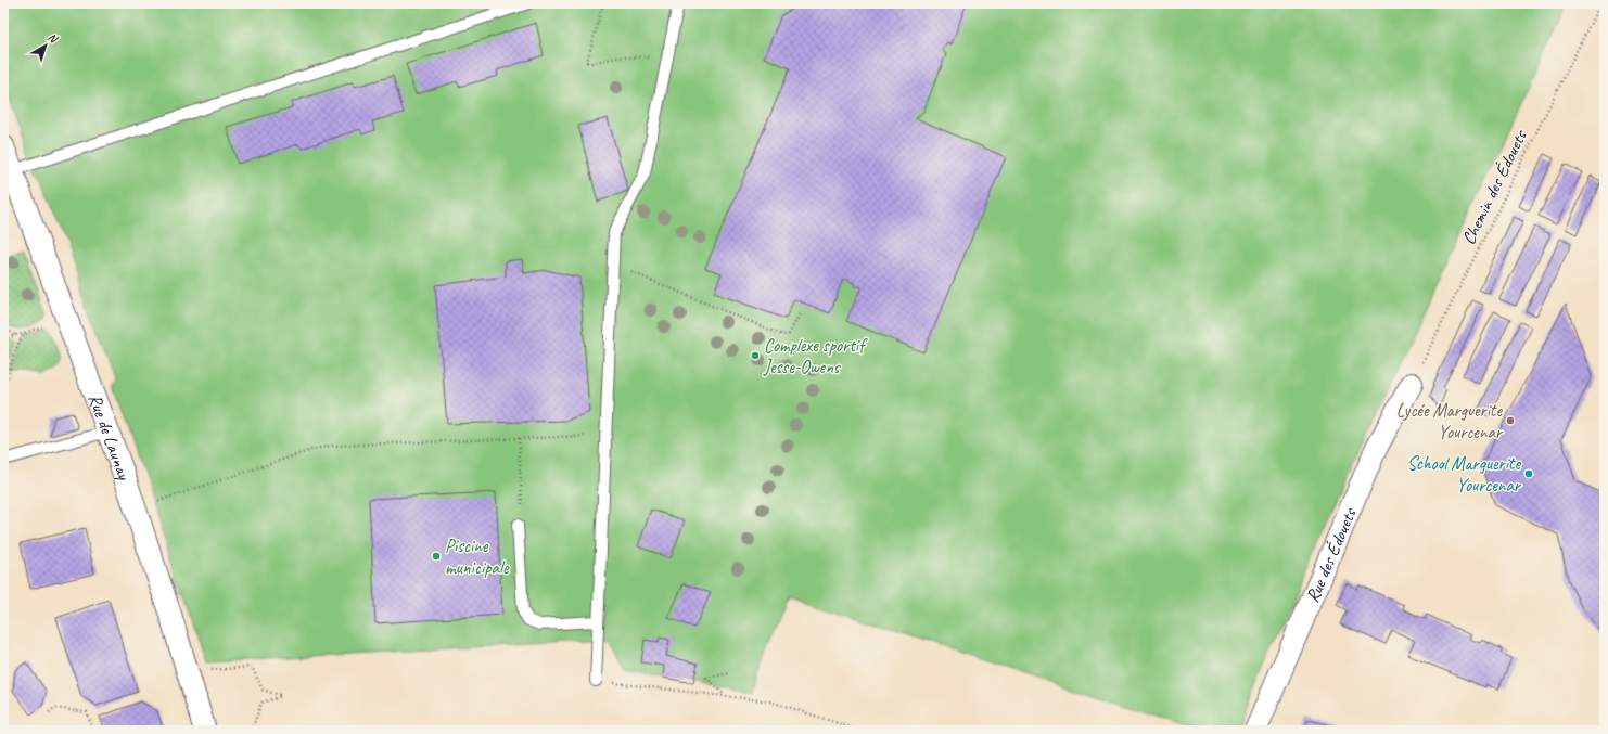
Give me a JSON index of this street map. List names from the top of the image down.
{
  "streets": {
    "street": ["Rue de Launay", "Rue des Édouets"],
    "path": ["Chemin des Édouets"]
  },
  "crossings": [
    ["Chemin des Édouets", "Rue des Édouets"]
  ],
  "places": [
    "Complexe sportif Jesse-Owens",
    "Lycée Marguerite Yourcenar",
    "School Marguerite Yourcenar",
    "Piscine municipale"
  ],
  "north": "top right"
}
